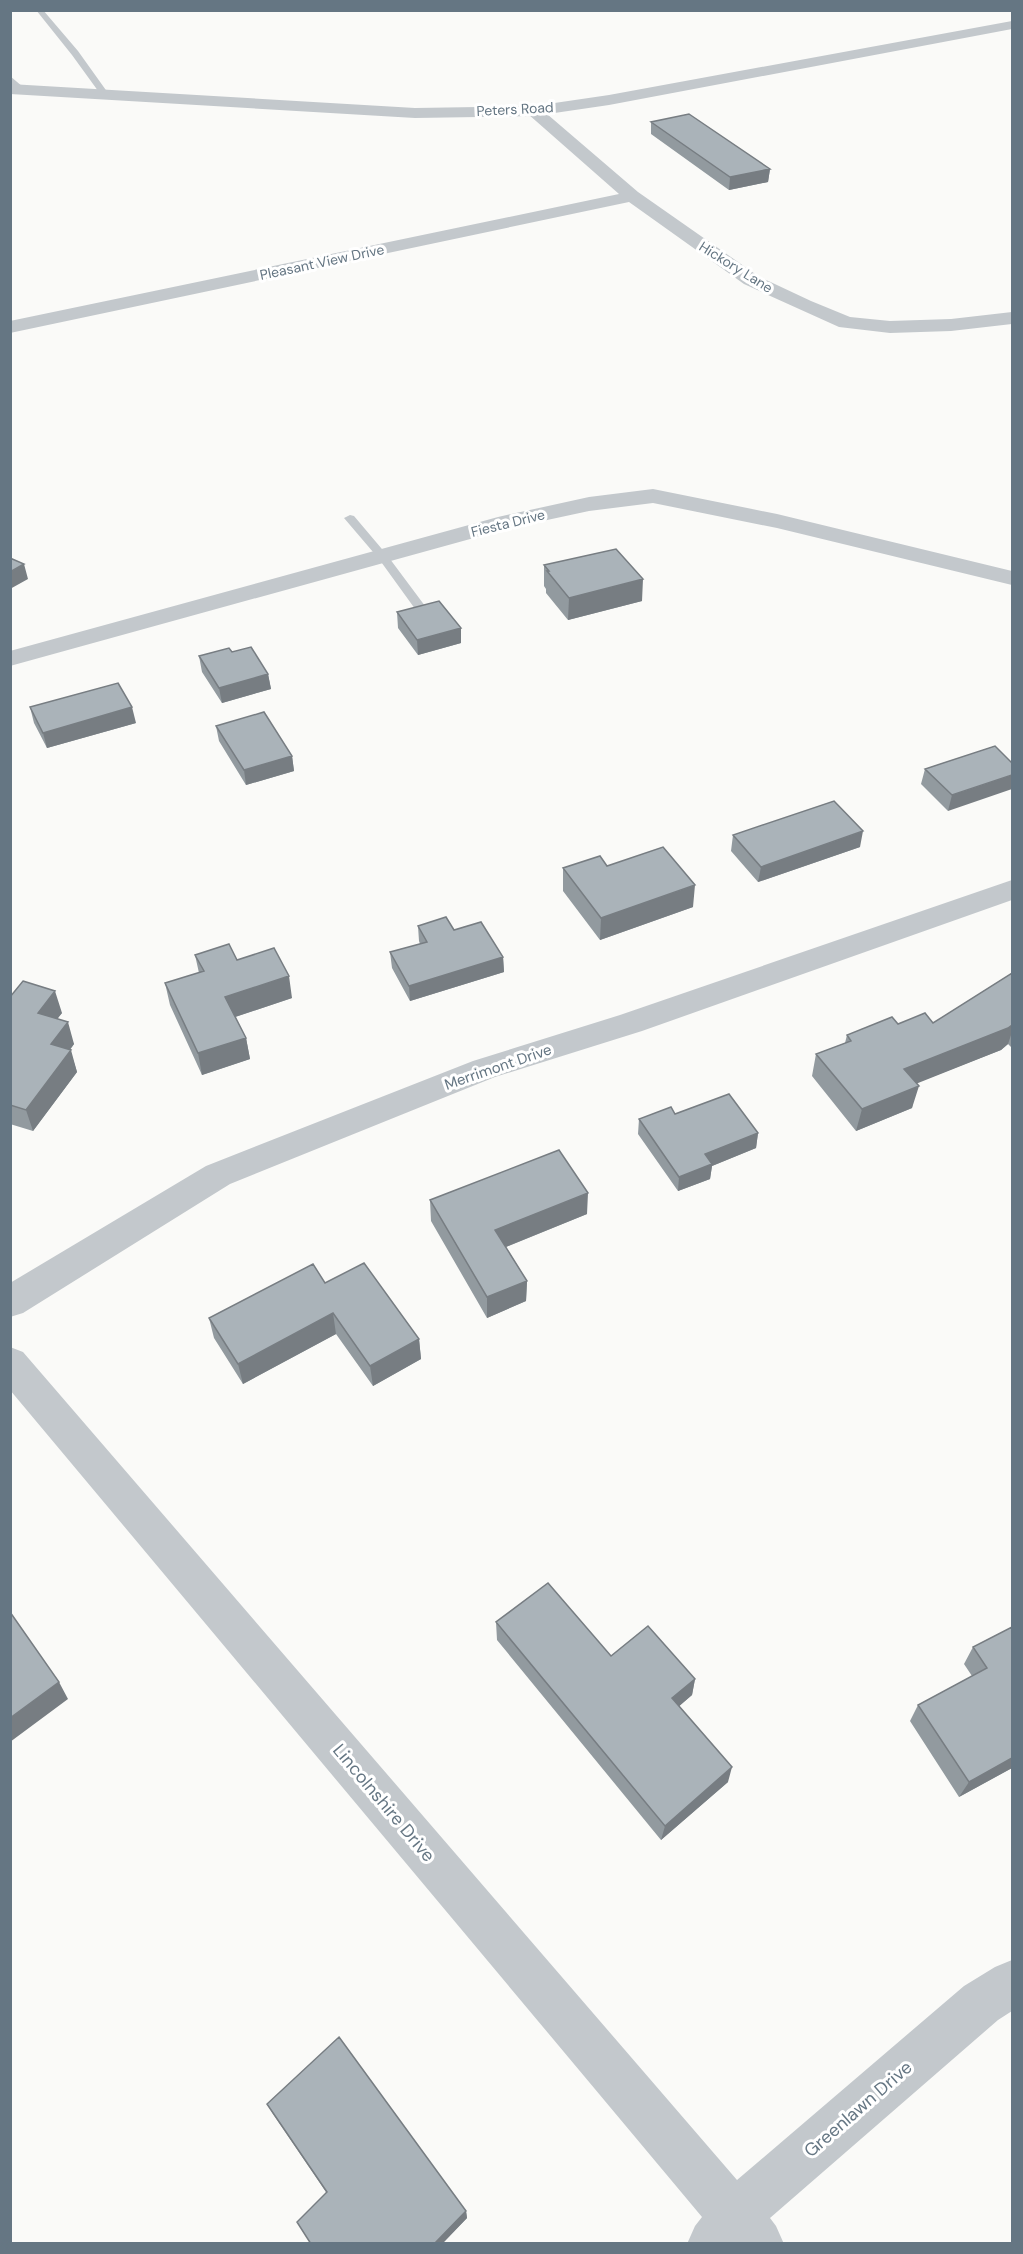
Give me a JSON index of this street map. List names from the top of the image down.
{
  "streets": {
    "street": [
      "Peters Road",
      "Pleasant View Drive",
      "Hickory Lane",
      "Fiesta Drive",
      "Merrimont Drive",
      "Lincolnshire Drive",
      "Greenlawn Drive"
    ]
  },
  "crossings": [
    ["Peters Road", "Hickory Lane"],
    ["Pleasant View Drive", "Hickory Lane"],
    ["Lincolnshire Drive", "Greenlawn Drive"]
  ]
}
